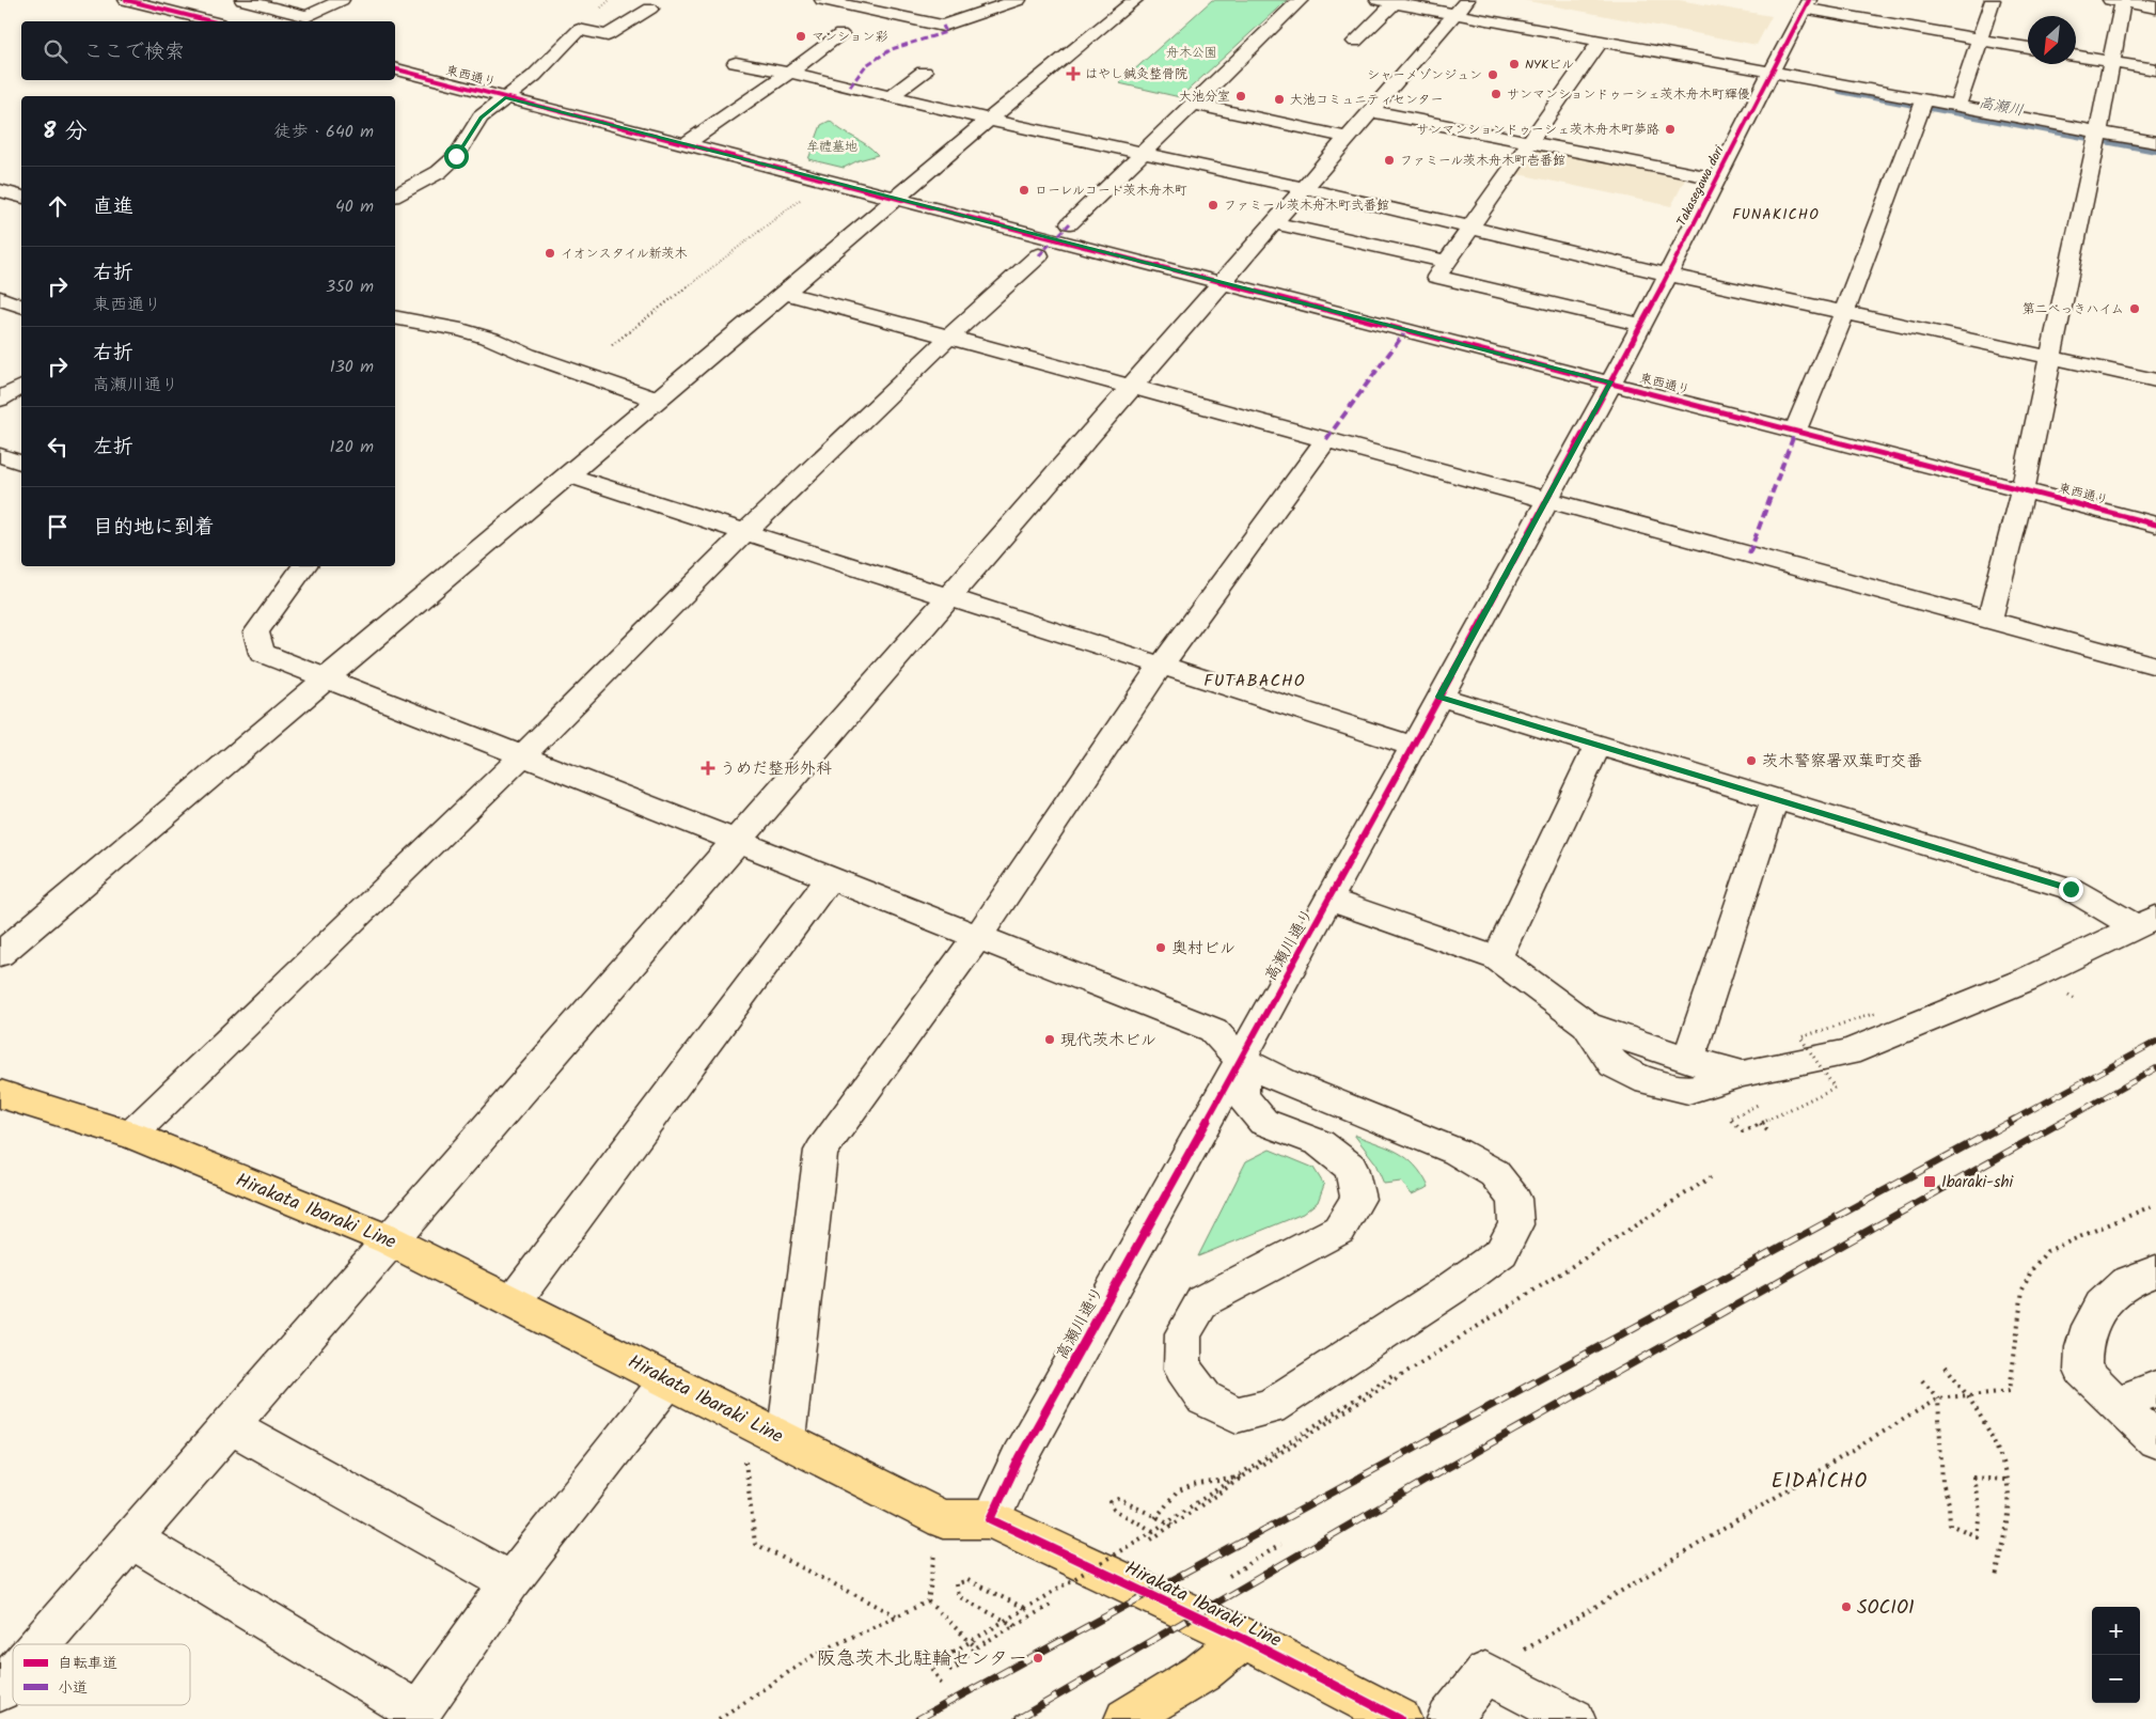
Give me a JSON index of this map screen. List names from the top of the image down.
{
  "streets": {
    "main road": ["Hirakata Ibaraki Line"],
    "street": ["東西通り", "Takasegawa dori", "高瀬川通り"]
  },
  "crossings": [
    ["東西通り", "Takasegawa dori"],
    ["東西通り", "高瀬川通り"],
    ["Takasegawa dori", "高瀬川通り"],
    ["高瀬川通り", "Hirakata Ibaraki Line"]
  ],
  "districts": ["FUNAKICHO", "FUTABACHO", "EIDAICHO"],
  "water": ["高瀬川"],
  "parks": ["舟木公園", "牟禮墓地"],
  "places": {
    "other": [
      "マンション彩",
      "NYKビル",
      "シャーメゾンジュン",
      "サンマンションドゥーシェ茨木舟木町輝優",
      "大池分室",
      "大池コミュニティセンター",
      "サンマンションドゥーシェ茨木舟木町夢路",
      "ファミール茨木舟木町壱番館",
      "ローレルコート茨木舟木町",
      "ファミール茨木舟木町弐番館",
      "イオンスタイル新茨木",
      "第二べっきハイム",
      "茨木警察署双葉町交番",
      "奥村ビル",
      "現代茨木ビル",
      "SOCIO1",
      "阪急茨木北駐輪センター"
    ],
    "health": ["はやし鍼灸整骨院", "うめだ整形外科"],
    "transit": ["Ibaraki-shi"]
  },
  "legend": ["自転車道", "小道"],
  "north": "bottom left",
  "page": {
    "search": "ここで検索",
    "heading": ["8 分", "徒歩 · 640 m"],
    "list": [
      ["直進", "40 m"],
      ["右折", "東西通り", "350 m"],
      ["右折", "高瀬川通り", "130 m"],
      ["左折", "120 m"],
      "目的地に到着"
    ],
    "map_buttons": ["+", "−"]
  }
}
